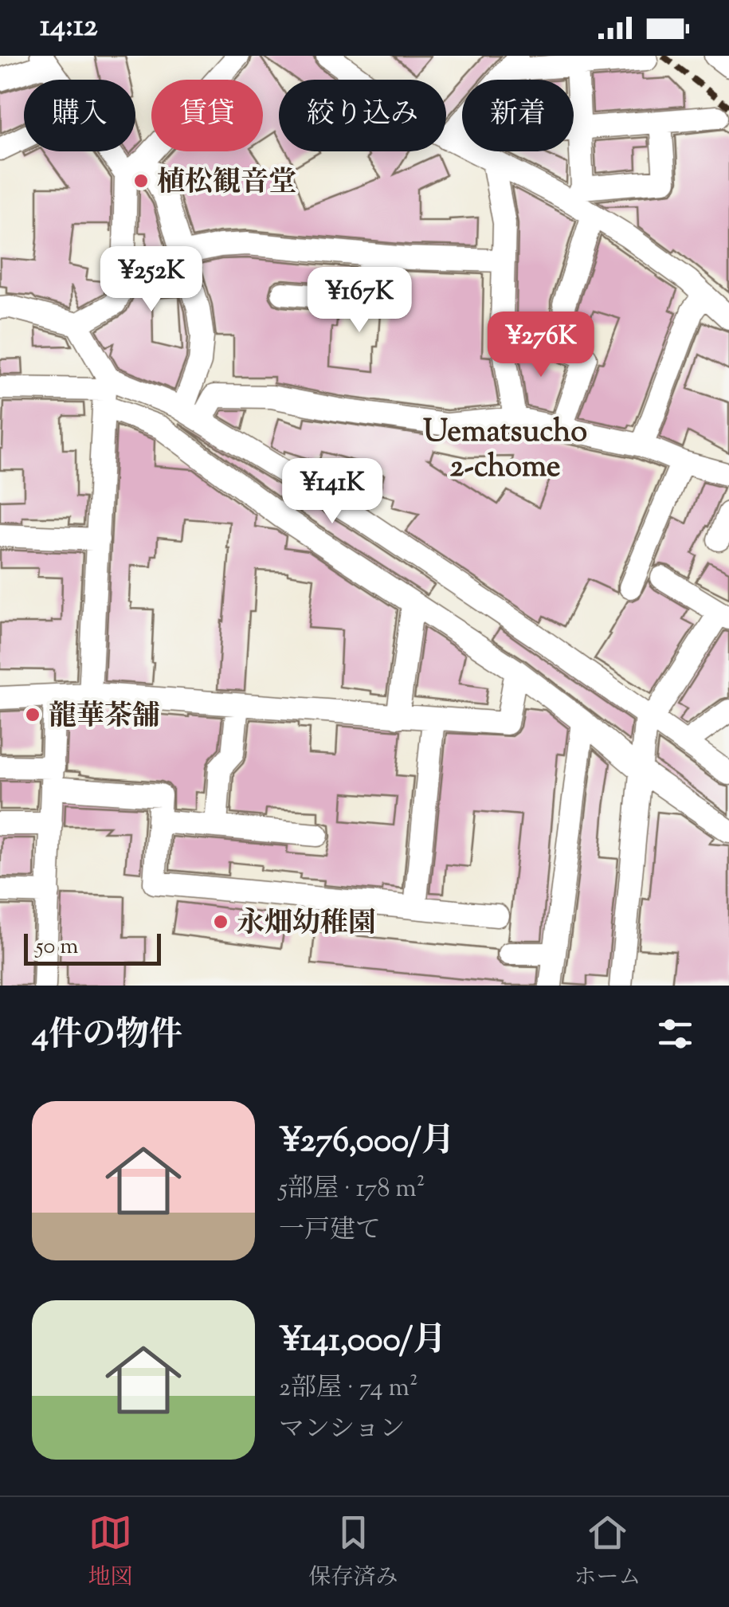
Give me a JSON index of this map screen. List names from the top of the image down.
{
  "districts": ["Uematsucho 2-chome"],
  "places": ["植松観音堂", "龍華茶舗", "永畑幼稚園"],
  "scale_bar": "50 m",
  "page": {
    "status": "14:12",
    "chip": [
      "購入",
      "賃貸",
      "絞り込み",
      "新着"
    ],
    "price": [
      "¥252K",
      "¥167K",
      "¥276K",
      "¥141K"
    ],
    "scale": "50 m",
    "heading": "4件の物件",
    "list": [
      {
        "name": "¥276,000/月",
        "note": "5部屋 · 178 m² · 一戸建て"
      },
      {
        "name": "¥141,000/月",
        "note": "2部屋 · 74 m² · マンション"
      }
    ],
    "tabs": ["地図", "保存済み", "ホーム"]
  }
}
